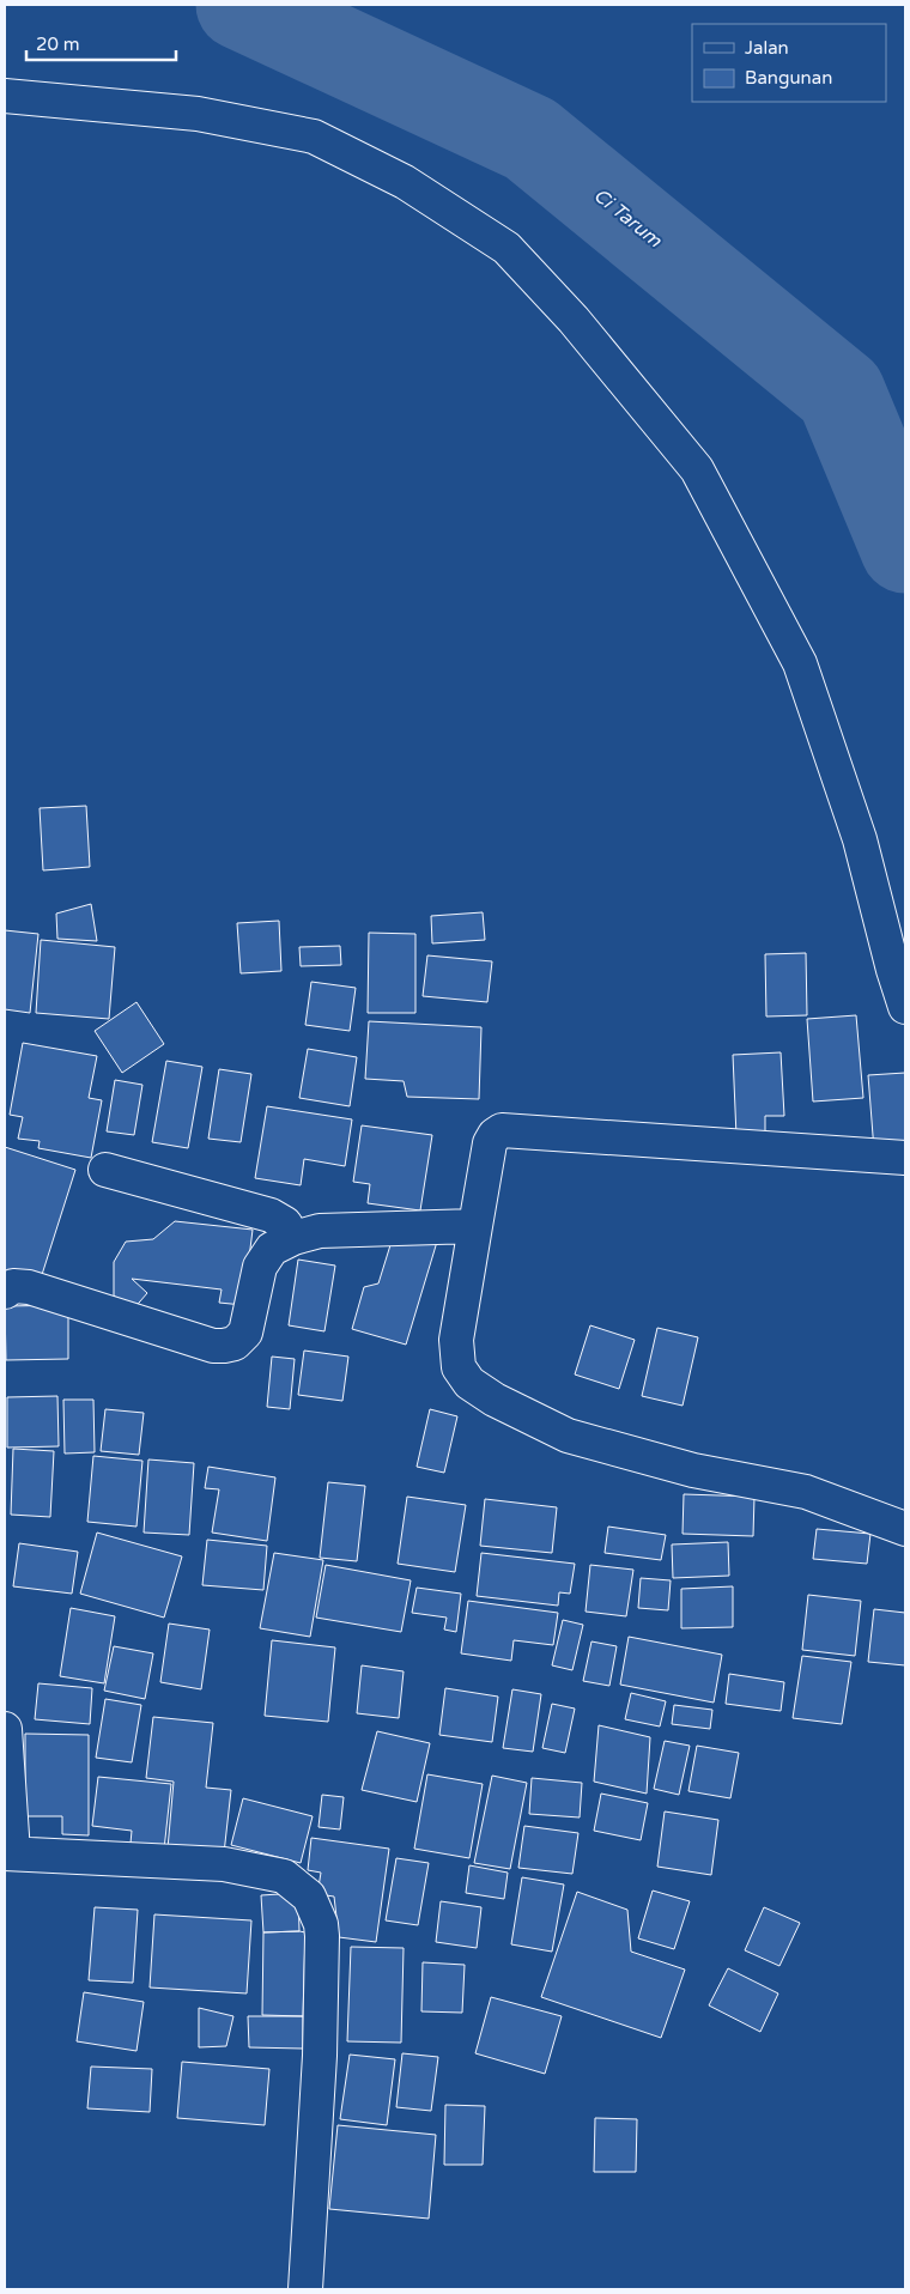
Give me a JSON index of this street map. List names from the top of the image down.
{
  "water": ["Ci Tarum"],
  "legend": ["Jalan", "Bangunan"],
  "scale_bar": "20 m"
}
